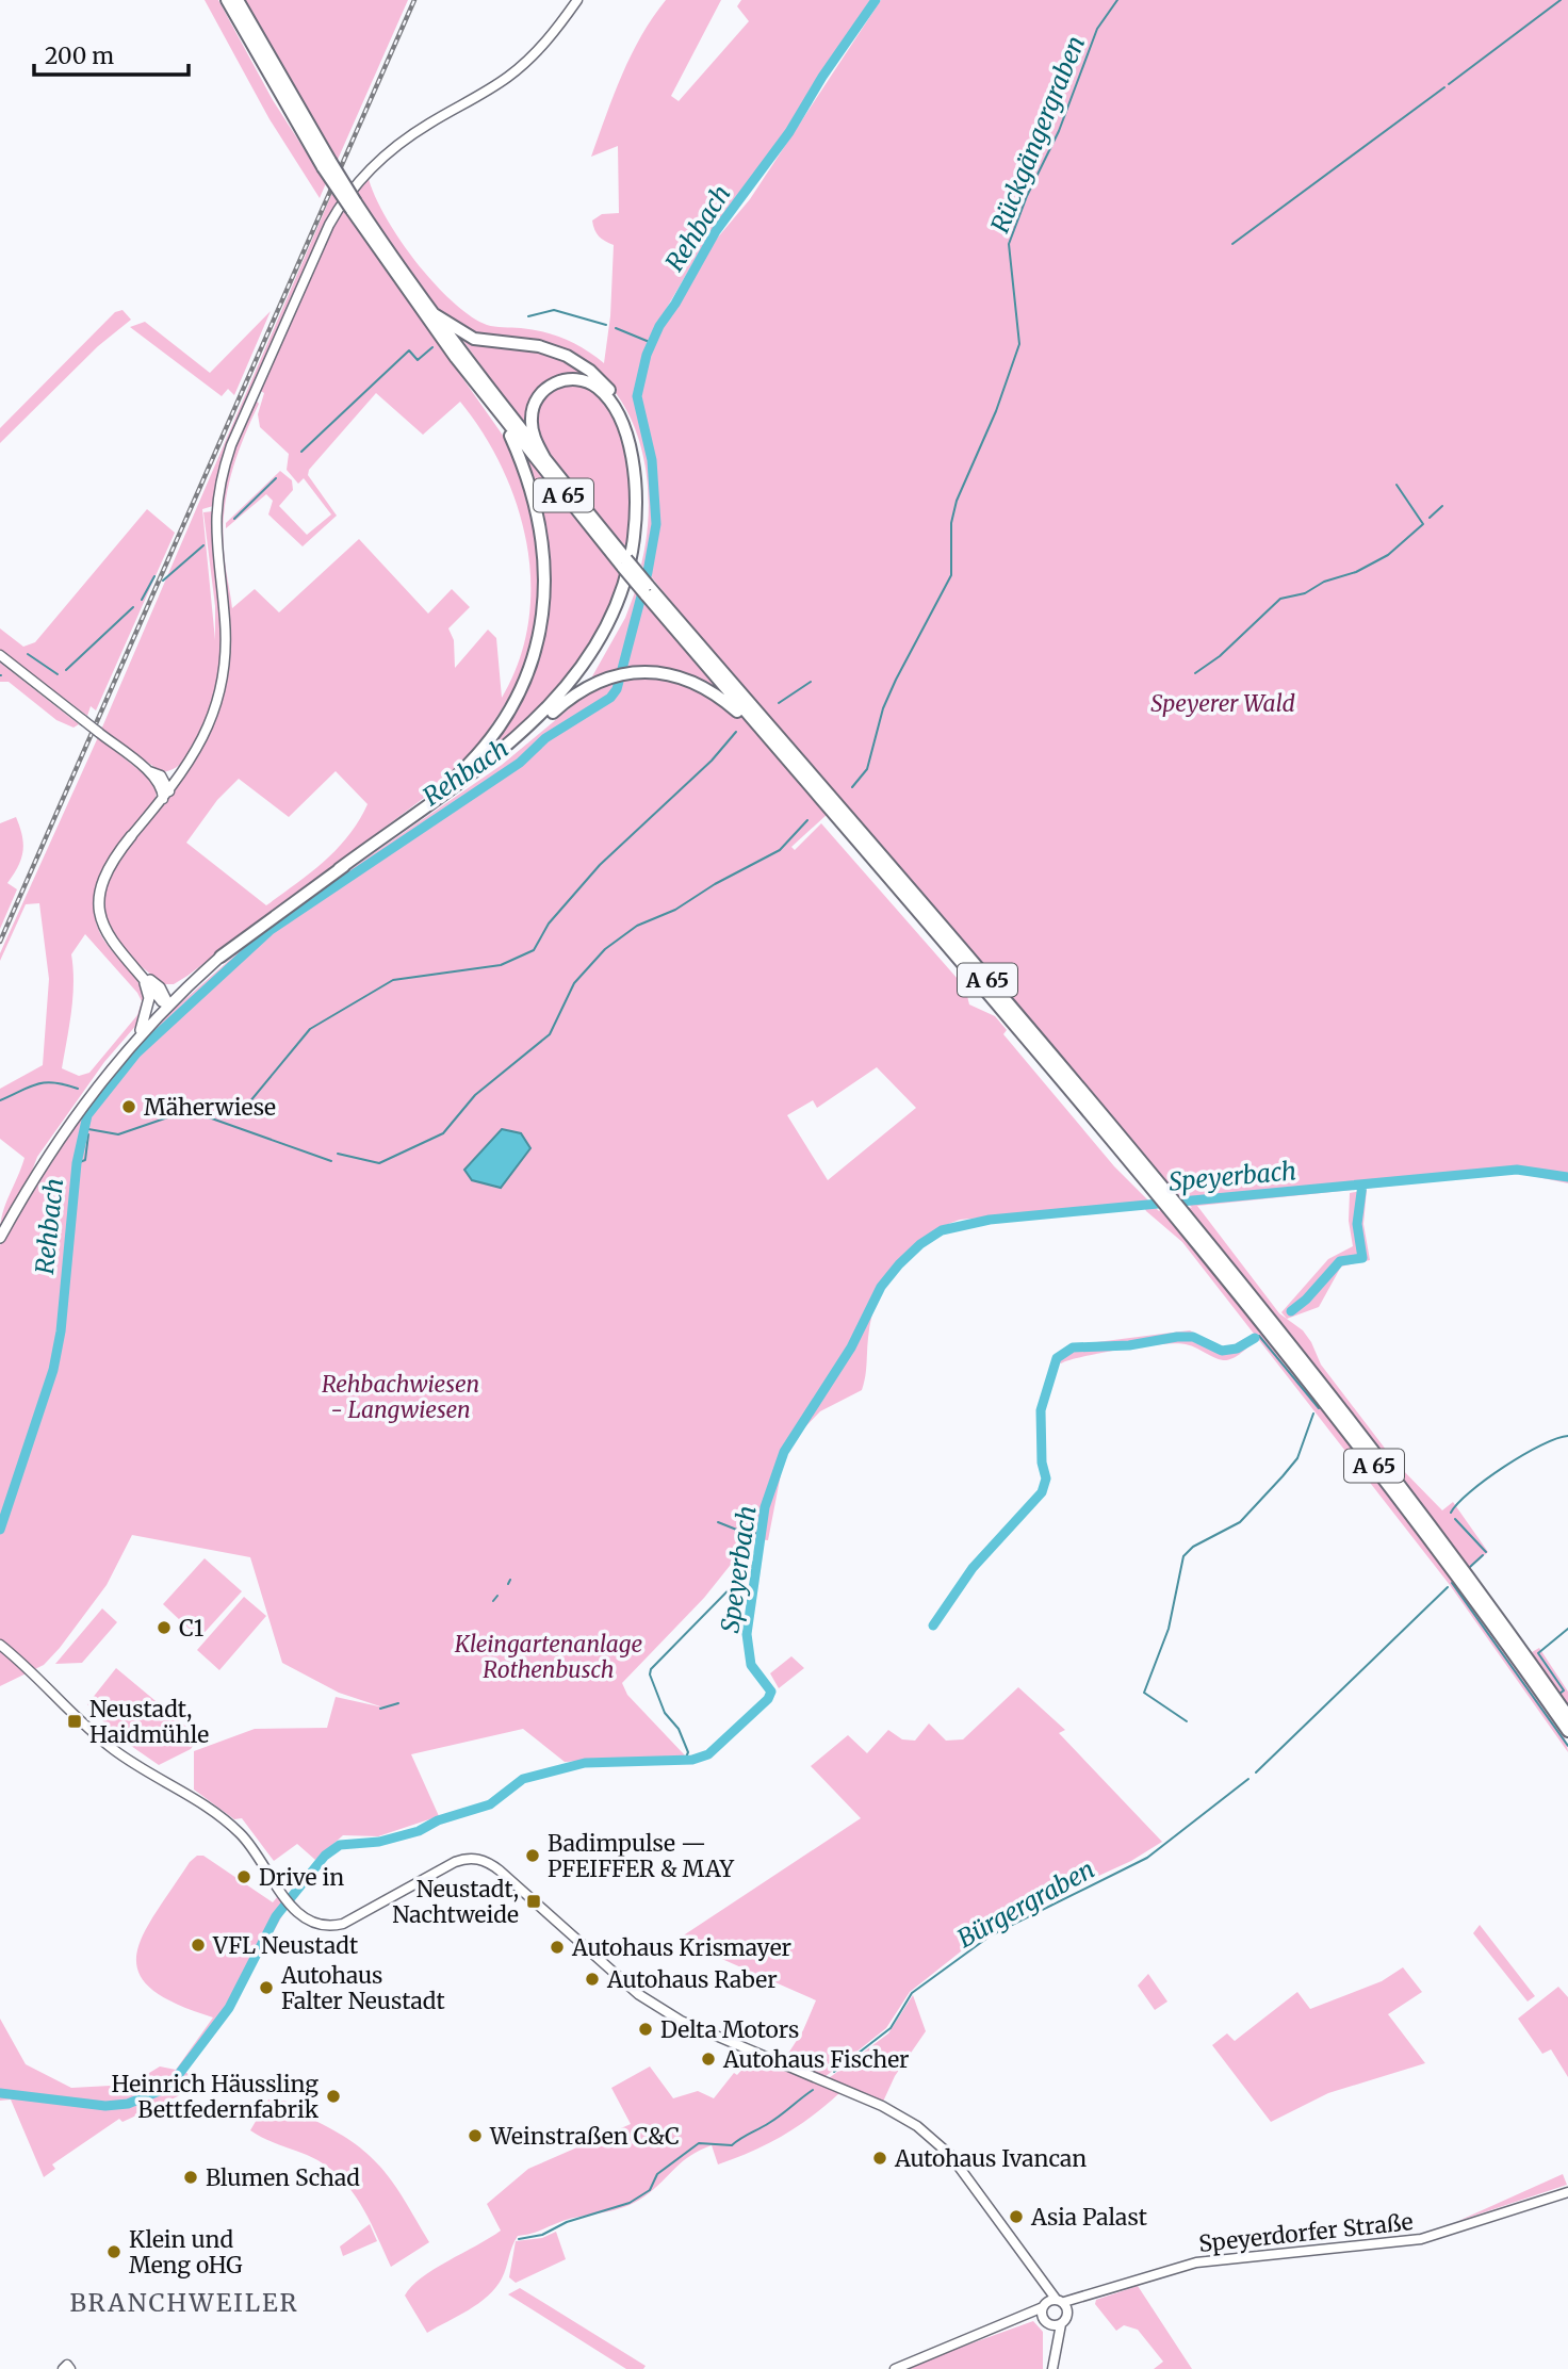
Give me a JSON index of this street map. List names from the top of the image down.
{
  "streets": {
    "highway": ["A 65"],
    "street": ["Speyerdorfer Straße"]
  },
  "districts": ["BRANCHWEILER"],
  "water": [
    "Rückgängergraben",
    "Rehbach",
    "Speyerbach",
    "Bürgergraben"
  ],
  "parks": ["Speyerer Wald", "Rehbachwiesen - Langwiesen", "Kleingartenanlage Rothenbusch"],
  "places": {
    "other": [
      "Mäherwiese",
      "C1",
      "Badimpulse — PFEIFFER & MAY",
      "Drive in",
      "VFL Neustadt",
      "Autohaus Krismayer",
      "Autohaus Raber",
      "Autohaus Falter Neustadt",
      "Delta Motors",
      "Autohaus Fischer",
      "Heinrich Häussling Bettfedernfabrik",
      "Weinstraßen C&C",
      "Autohaus Ivancan",
      "Blumen Schad",
      "Asia Palast",
      "Klein und Meng oHG"
    ],
    "transit": ["Neustadt, Haidmühle", "Neustadt, Nachtweide"]
  },
  "scale_bar": "200 m"
}
